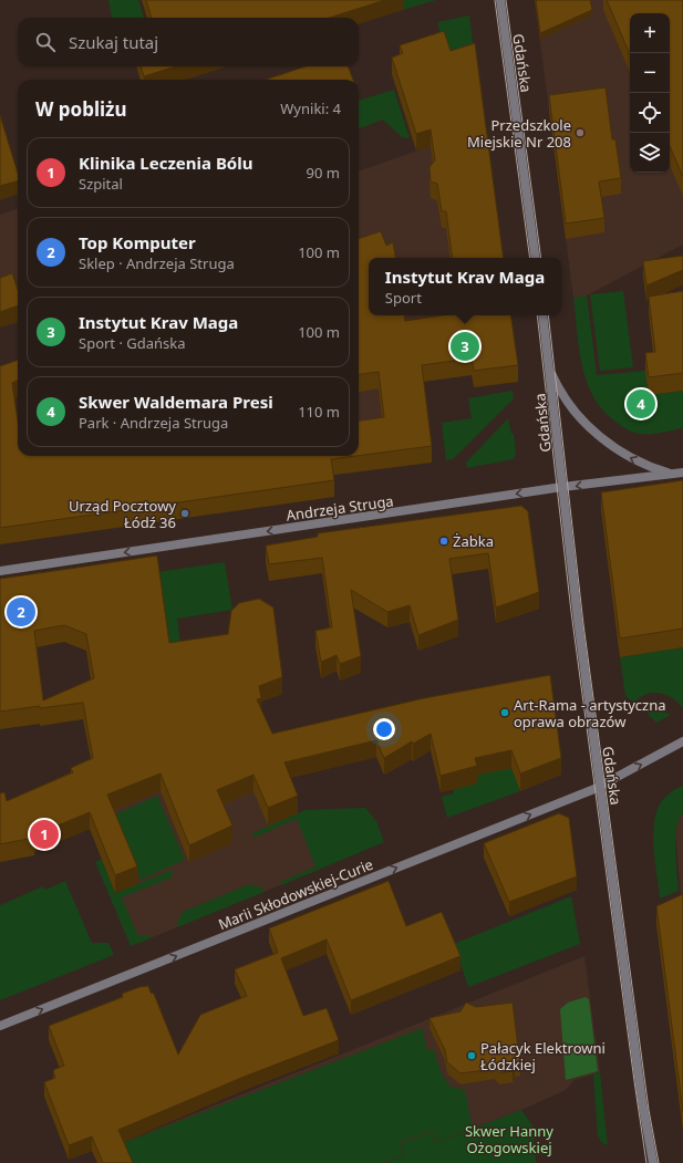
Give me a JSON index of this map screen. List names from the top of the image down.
{
  "streets": {
    "street": ["Gdańska", "Andrzeja Struga", "Marii Skłodowskiej-Curie"]
  },
  "crossings": [
    ["Gdańska", "Andrzeja Struga"],
    ["Gdańska", "Marii Skłodowskiej-Curie"]
  ],
  "one_way": ["Andrzeja Struga", "Marii Skłodowskiej-Curie"],
  "parks": ["Skwer Hanny Ożogowskiej"],
  "places": [
    "Przedszkole Miejskie Nr 208",
    "Urząd Pocztowy Łódź 36",
    "Żabka",
    "Art-Rama - artystyczna oprawa obrazów",
    "Pałacyk Elektrowni Łódzkiej"
  ],
  "page": {
    "map_buttons": ["+", "−"],
    "search": "Szukaj tutaj",
    "heading": ["W pobliżu", "Wyniki: 4"],
    "list": [
      {
        "mark": "1",
        "name": "Klinika Leczenia Bólu",
        "note": "Szpital",
        "value": "90 m"
      },
      {
        "mark": "2",
        "name": "Top Komputer",
        "note": "Sklep · Andrzeja Struga",
        "value": "100 m"
      },
      {
        "mark": "3",
        "name": "Instytut Krav Maga",
        "note": "Sport · Gdańska",
        "value": "100 m"
      },
      {
        "mark": "4",
        "name": "Skwer Waldemara Presi",
        "note": "Park · Andrzeja Struga",
        "value": "110 m"
      }
    ],
    "popup": ["Instytut Krav Maga", "Sport"],
    "pins": [
      "3",
      "4",
      "2",
      "1"
    ]
  }
}
